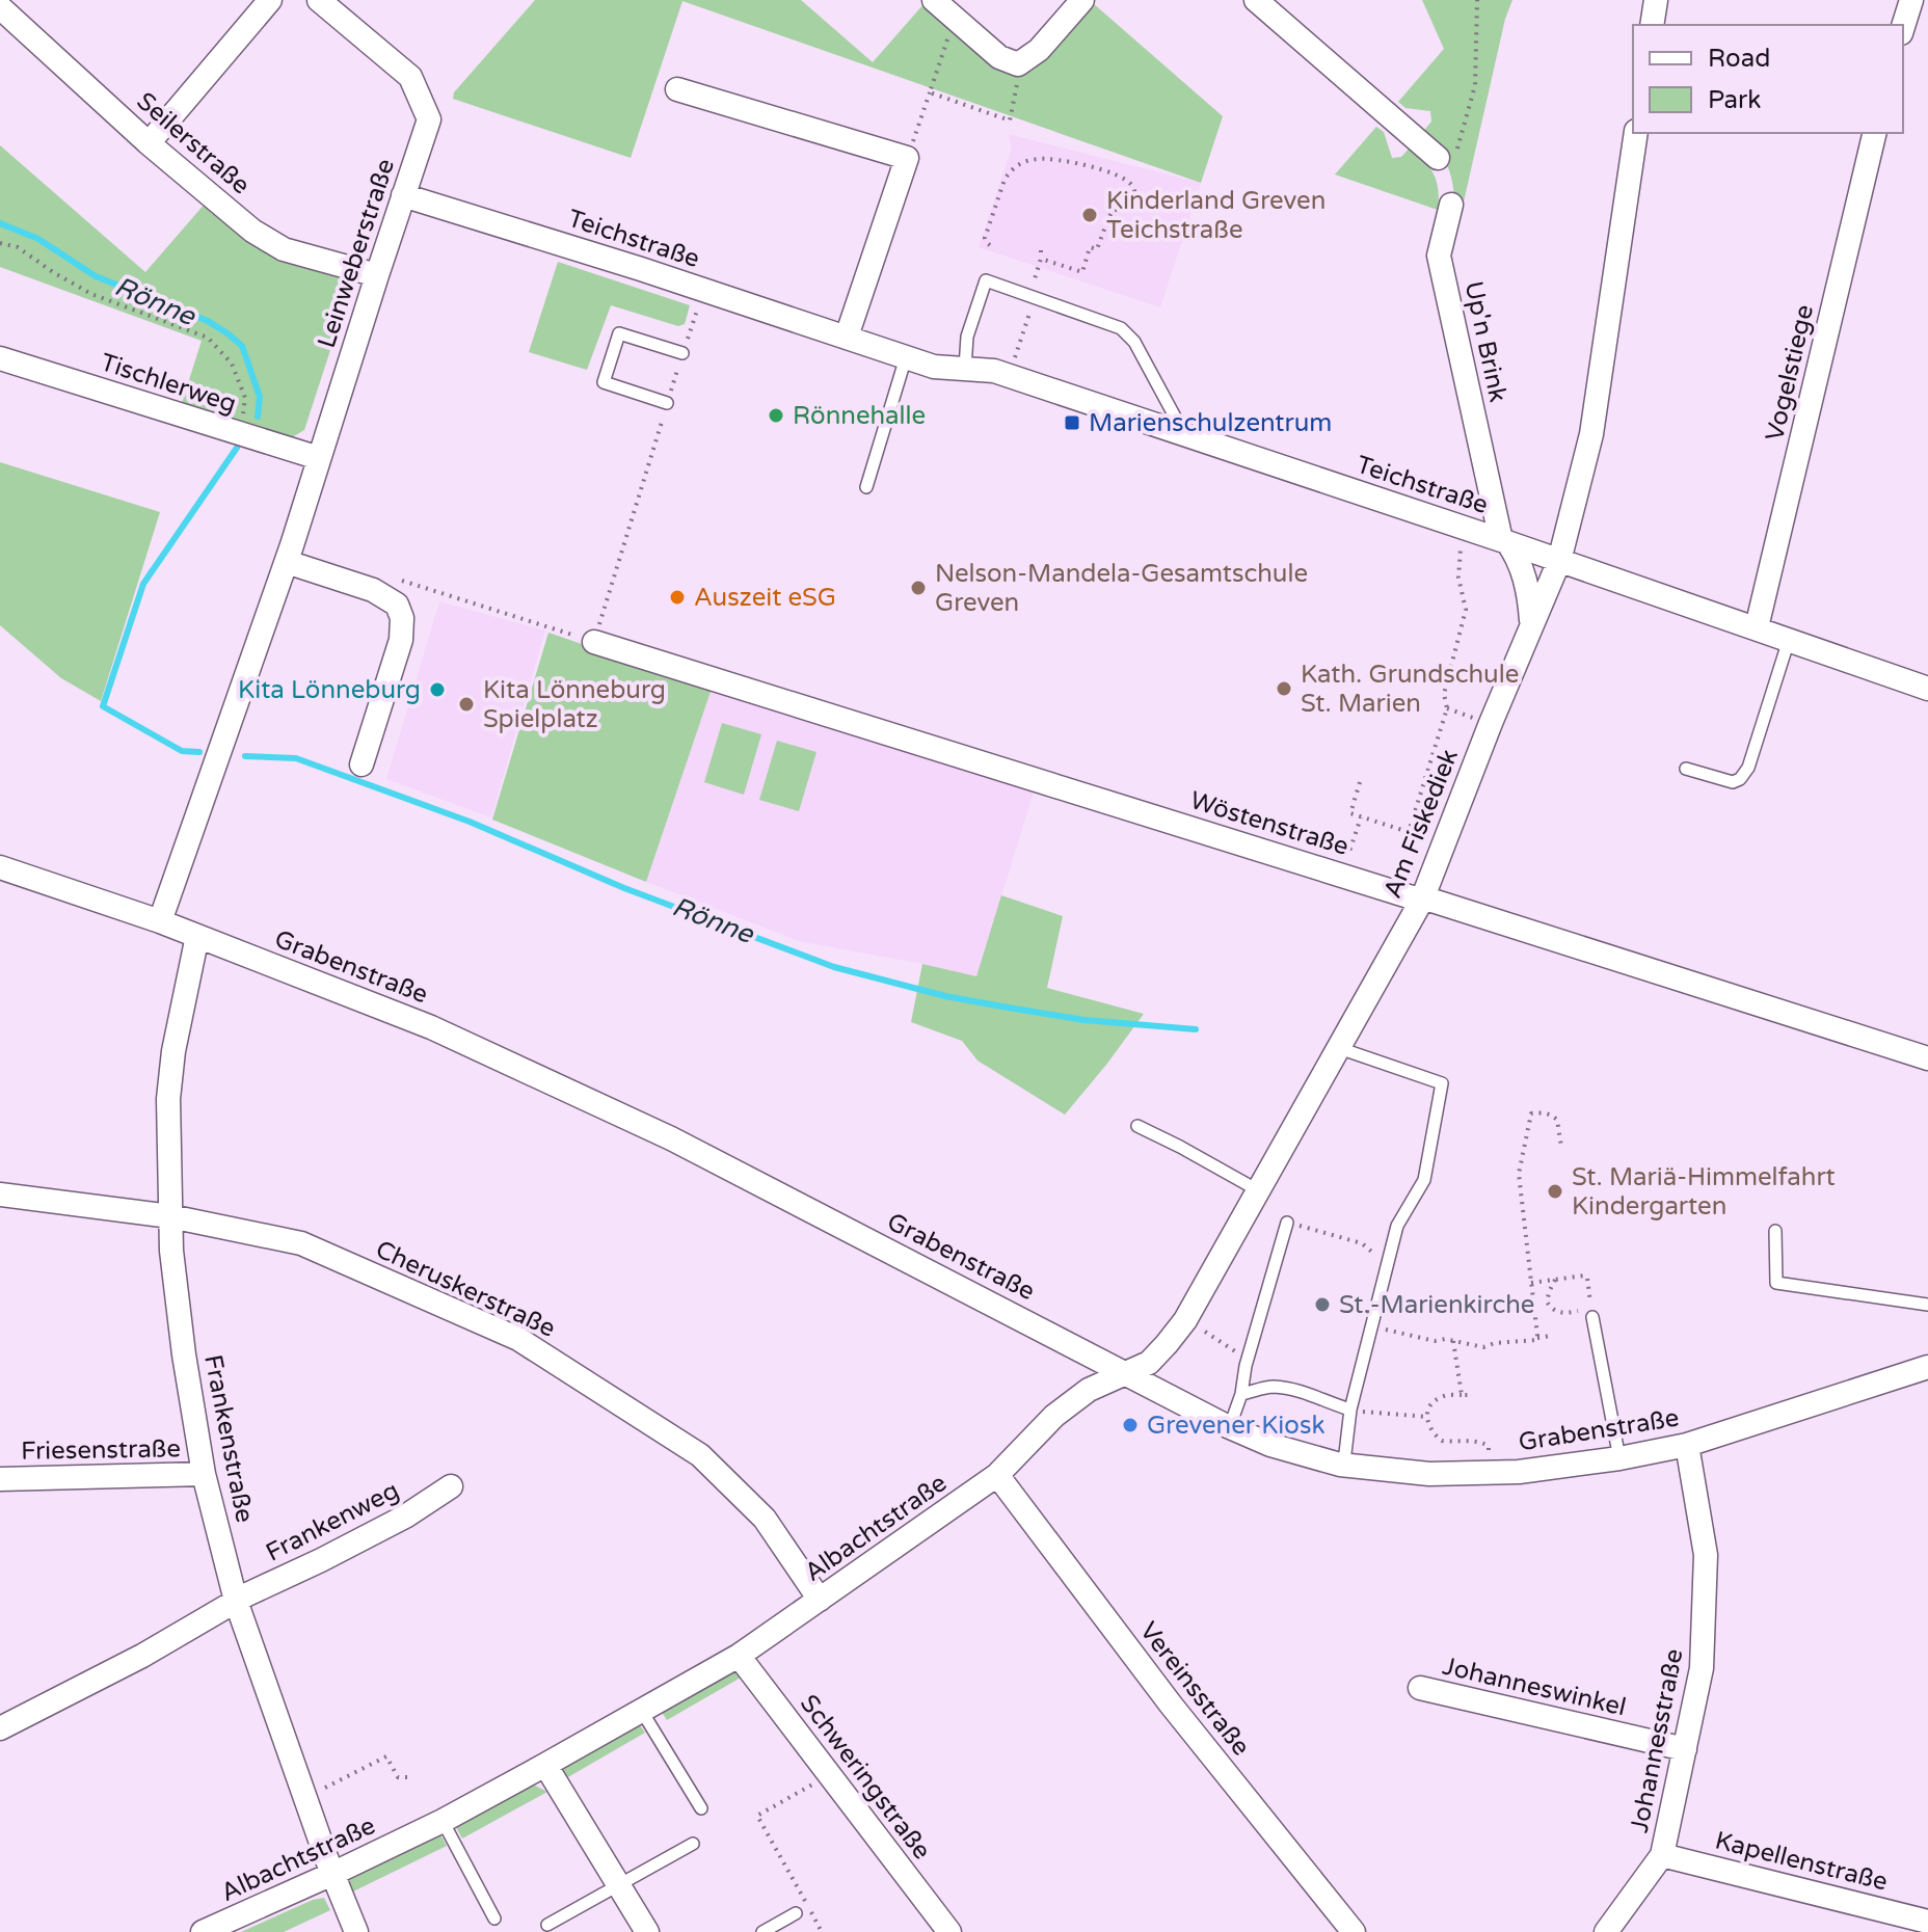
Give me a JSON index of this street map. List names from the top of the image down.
{
  "streets": {
    "street": [
      "Seilerstraße",
      "Teichstraße",
      "Leinweberstraße",
      "Up'n Brink",
      "Vogelstiege",
      "Tischlerweg",
      "Wöstenstraße",
      "Am Fiskediek",
      "Grabenstraße",
      "Cheruskerstraße",
      "Frankenstraße",
      "Friesenstraße",
      "Frankenweg",
      "Albachtstraße",
      "Johanneswinkel",
      "Vereinsstraße",
      "Johannesstraße",
      "Schweringstraße",
      "Kapellenstraße"
    ]
  },
  "crossings": [
    ["Seilerstraße", "Leinweberstraße"],
    ["Teichstraße", "Leinweberstraße"],
    ["Teichstraße", "Up'n Brink"],
    ["Teichstraße", "Vogelstiege"],
    ["Teichstraße", "Am Fiskediek"],
    ["Leinweberstraße", "Tischlerweg"],
    ["Leinweberstraße", "Grabenstraße"],
    ["Up'n Brink", "Am Fiskediek"],
    ["Wöstenstraße", "Am Fiskediek"],
    ["Am Fiskediek", "Grabenstraße"],
    ["Am Fiskediek", "Albachtstraße"],
    ["Grabenstraße", "Frankenstraße"],
    ["Grabenstraße", "Albachtstraße"],
    ["Grabenstraße", "Johannesstraße"],
    ["Cheruskerstraße", "Frankenstraße"],
    ["Cheruskerstraße", "Albachtstraße"],
    ["Frankenstraße", "Friesenstraße"],
    ["Frankenstraße", "Frankenweg"],
    ["Frankenstraße", "Albachtstraße"],
    ["Albachtstraße", "Vereinsstraße"],
    ["Albachtstraße", "Schweringstraße"],
    ["Johanneswinkel", "Johannesstraße"],
    ["Johannesstraße", "Kapellenstraße"]
  ],
  "water": ["Rönne"],
  "places": {
    "other": [
      "Kinderland Greven Teichstraße",
      "Rönnehalle",
      "Nelson-Mandela-Gesamtschule Greven",
      "Auszeit eSG",
      "Kath. Grundschule St. Marien",
      "Kita Lönneburg",
      "Kita Lönneburg Spielplatz",
      "St. Mariä-Himmelfahrt Kindergarten",
      "St.-Marienkirche",
      "Grevener Kiosk"
    ],
    "transit": ["Marienschulzentrum"]
  },
  "legend": ["Road", "Park"]
}
